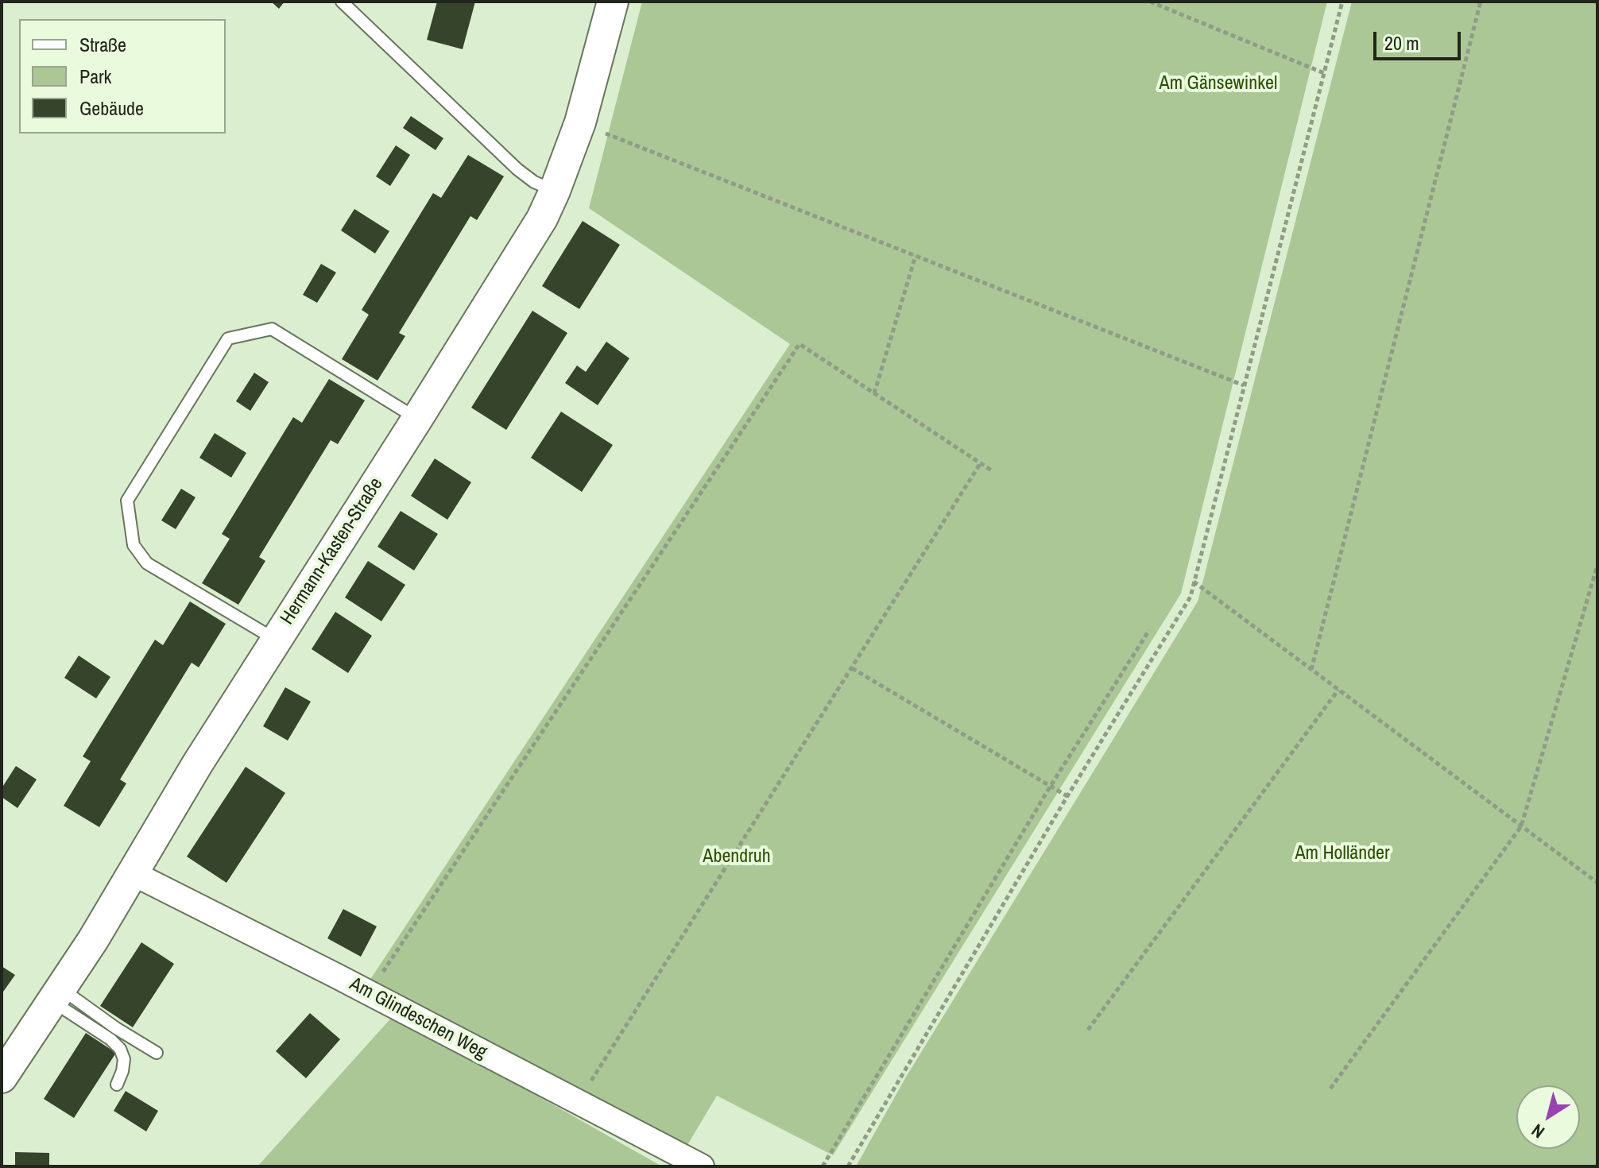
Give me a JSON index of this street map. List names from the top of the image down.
{
  "streets": {
    "street": ["Hermann-Kasten-Straße", "Am Glindeschen Weg"]
  },
  "crossings": [
    ["Hermann-Kasten-Straße", "Am Glindeschen Weg"]
  ],
  "parks": ["Am Gänsewinkel", "Am Holländer", "Abendruh"],
  "legend": ["Straße", "Park", "Gebäude"],
  "scale_bar": "20 m",
  "north": "bottom left"
}
